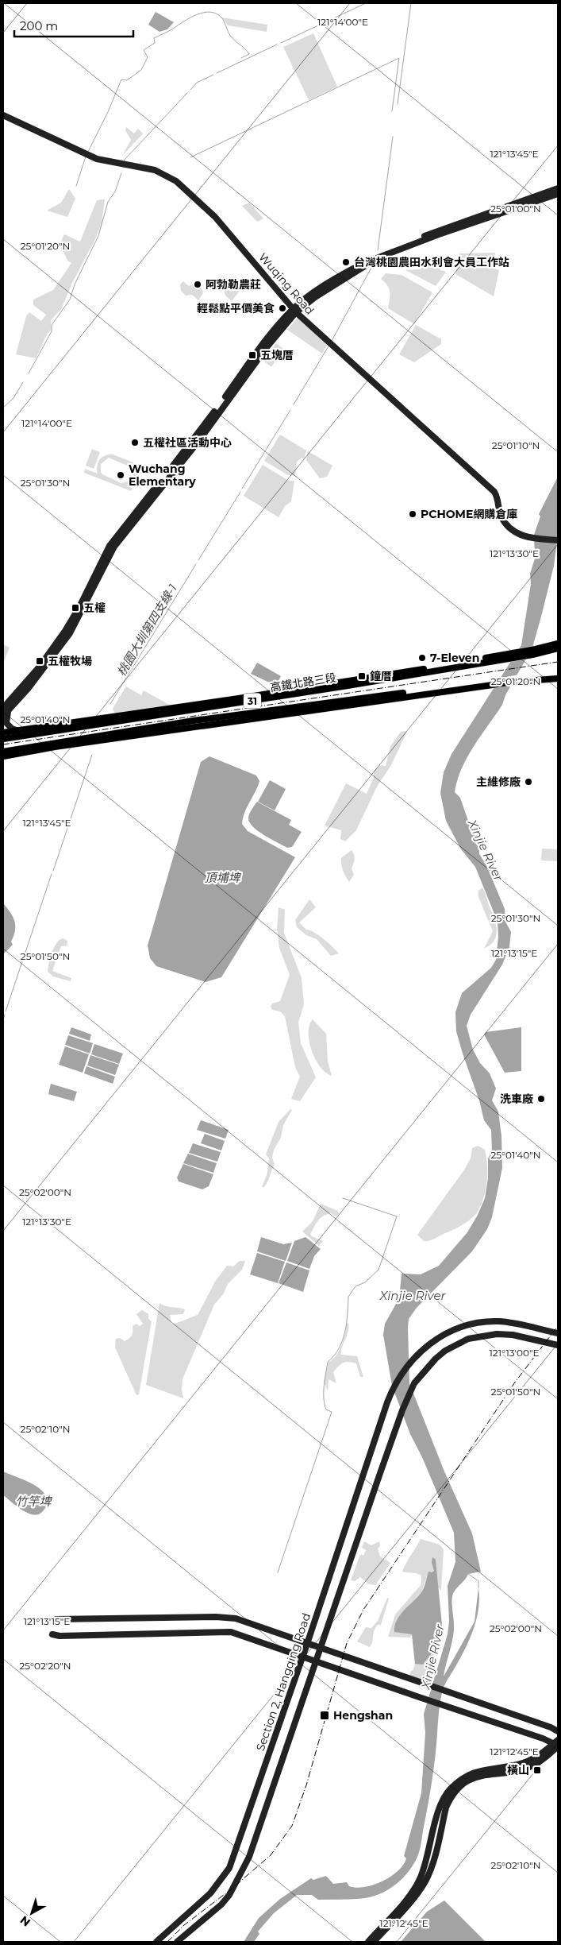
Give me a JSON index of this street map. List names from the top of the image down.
{
  "streets": {
    "main road": ["高鐵北路三段", "31"],
    "street": ["Wuqing Road", "Section 2, Hangqing Road"]
  },
  "water": [
    "桃園大圳第四支線-1",
    "Xinjie River",
    "頂埔埤",
    "竹竿埤"
  ],
  "places": {
    "other": [
      "台灣桃園農田水利會大員工作站",
      "阿勃勒農莊",
      "輕鬆點平價美食",
      "五權社區活動中心",
      "Wuchang Elementary",
      "PCHOME網購倉庫",
      "7-Eleven",
      "主維修廠",
      "洗車廠"
    ],
    "transit": [
      "五塊厝",
      "五權",
      "五權牧場",
      "鐘厝",
      "Hengshan",
      "橫山"
    ]
  },
  "scale_bar": "200 m",
  "north": "bottom left",
  "coordinates": [
    "121°14'00\"E",
    "121°13'45\"E",
    "25°01'00\"N",
    "25°01'20\"N",
    "25°01'10\"N",
    "25°01'30\"N",
    "121°13'30\"E",
    "25°01'40\"N",
    "121°13'15\"E",
    "25°01'50\"N",
    "25°02'00\"N",
    "121°13'00\"E",
    "25°02'10\"N",
    "25°02'20\"N",
    "121°12'45\"E"
  ]
}
